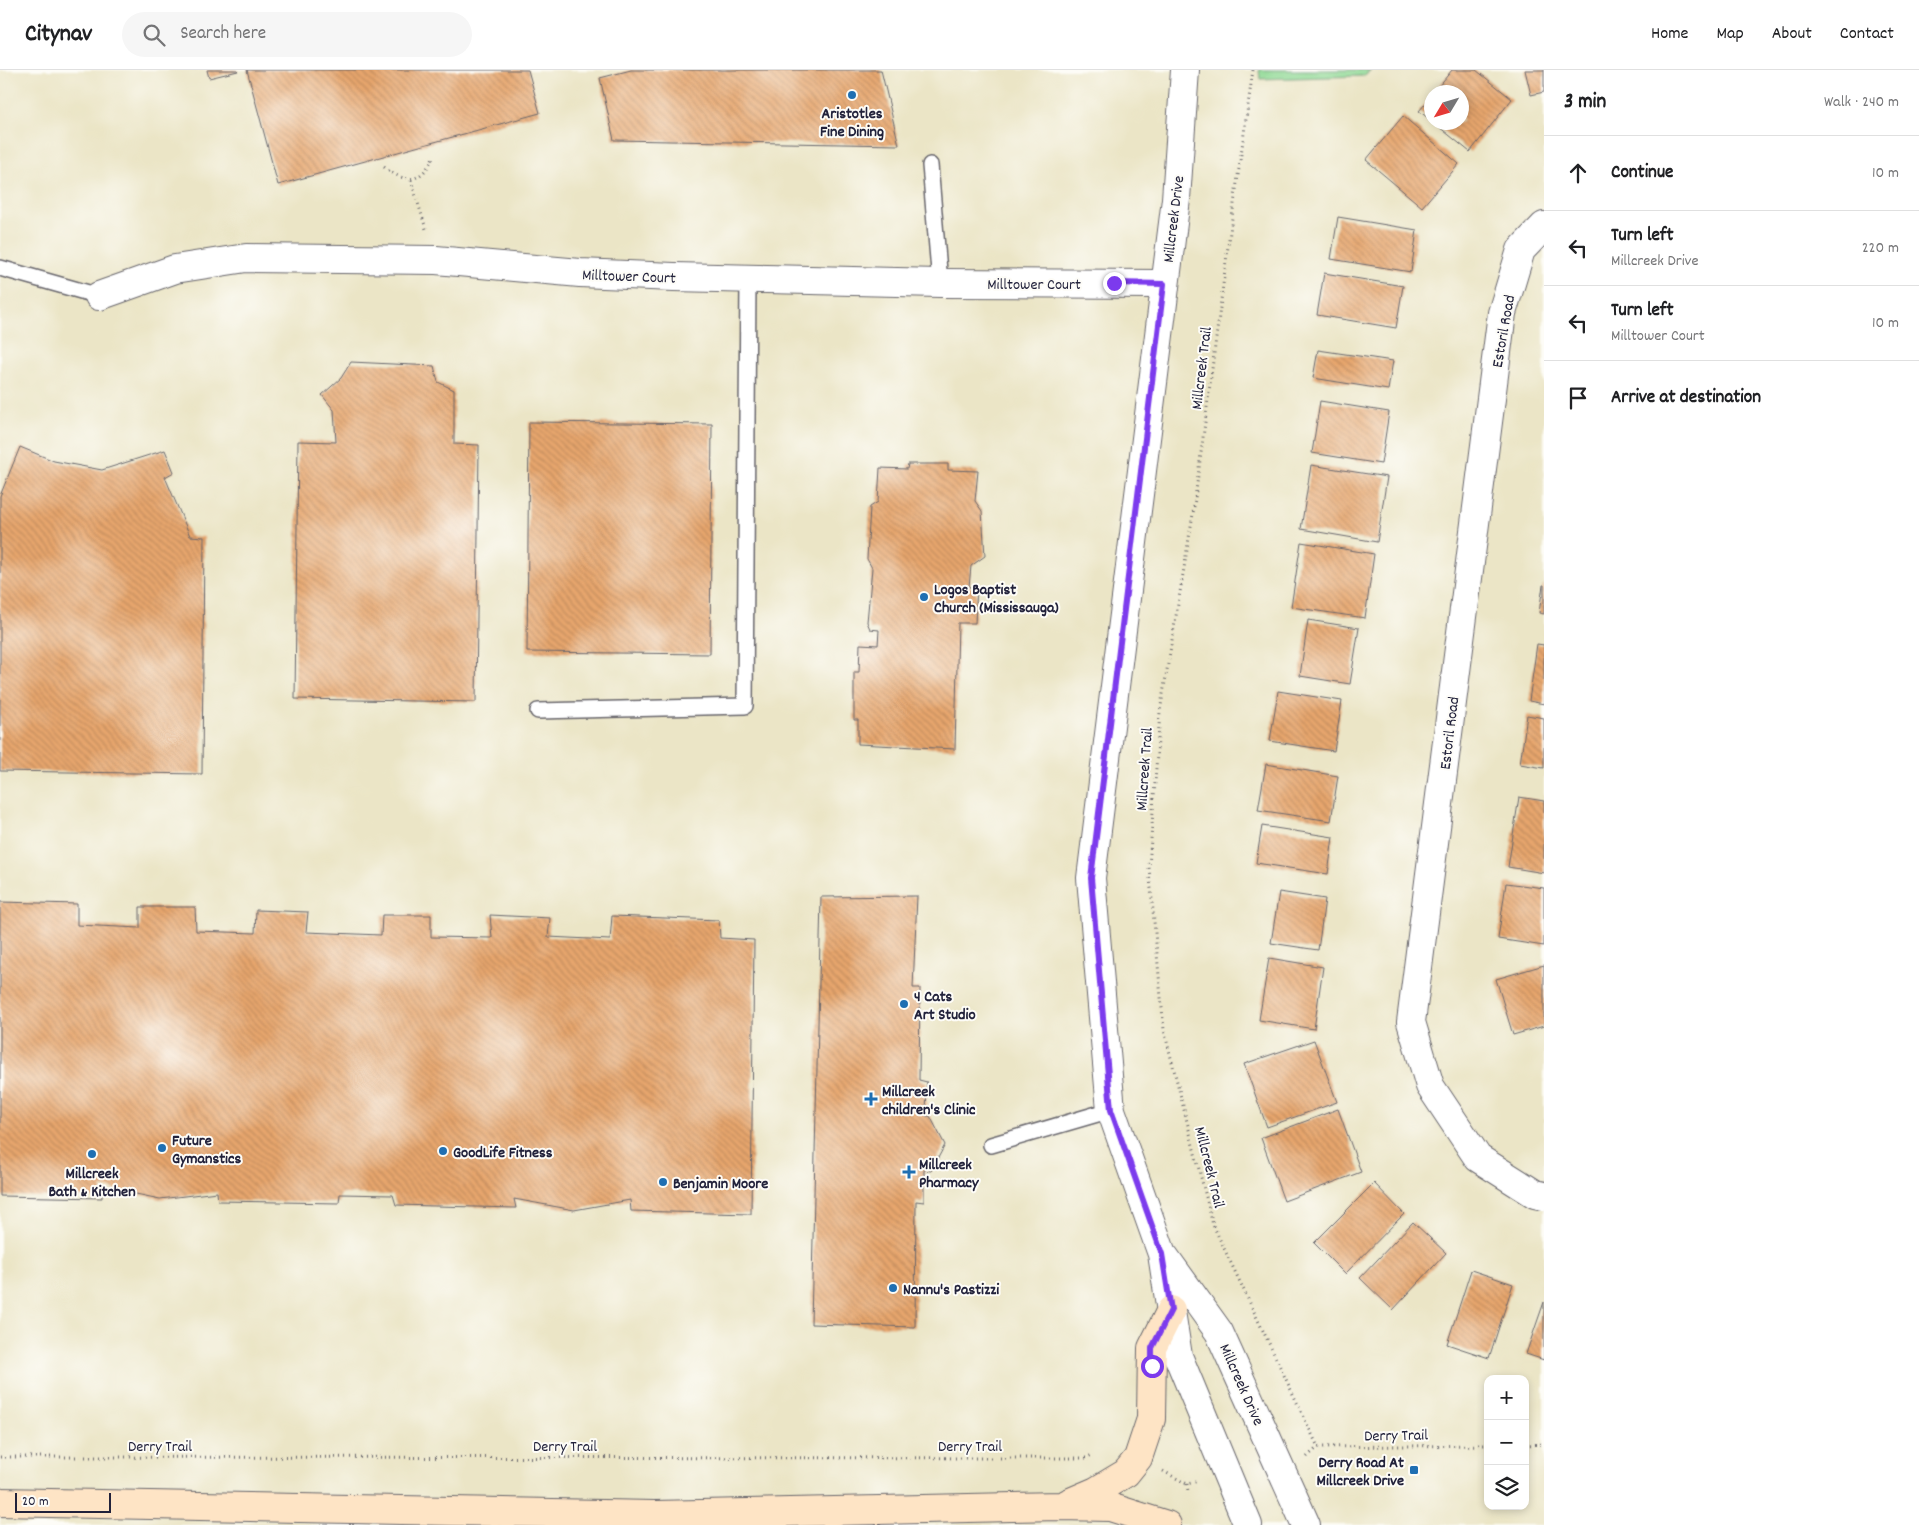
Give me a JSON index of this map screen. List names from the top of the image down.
{
  "streets": {
    "street": ["Millcreek Drive", "Milltower Court", "Estoril Road"],
    "path": ["Millcreek Trail", "Derry Trail"]
  },
  "crossings": [
    ["Millcreek Drive", "Milltower Court"],
    ["Millcreek Trail", "Derry Trail"]
  ],
  "places": {
    "other": [
      "Aristotles Fine Dining",
      "Logos Baptist Church (Mississauga)",
      "4 Cats Art Studio",
      "Future Gymanstics",
      "GoodLife Fitness",
      "Millcreek Bath & Kitchen",
      "Benjamin Moore",
      "Nannu's Pastizzi"
    ],
    "health": ["Millcreek children's Clinic", "Millcreek Pharmacy"],
    "transit": ["Derry Road At Millcreek Drive"]
  },
  "scale_bar": "20 m",
  "north": "bottom left",
  "page": {
    "header": "Citynav",
    "search": "Search here",
    "nav": [
      "Home",
      "Map",
      "About",
      "Contact"
    ],
    "heading": ["3 min", "Walk · 240 m"],
    "list": [
      ["Continue", "10 m"],
      ["Turn left", "Millcreek Drive", "220 m"],
      ["Turn left", "Milltower Court", "10 m"],
      "Arrive at destination"
    ],
    "map_buttons": ["+", "−"],
    "scale": "20 m"
  }
}
